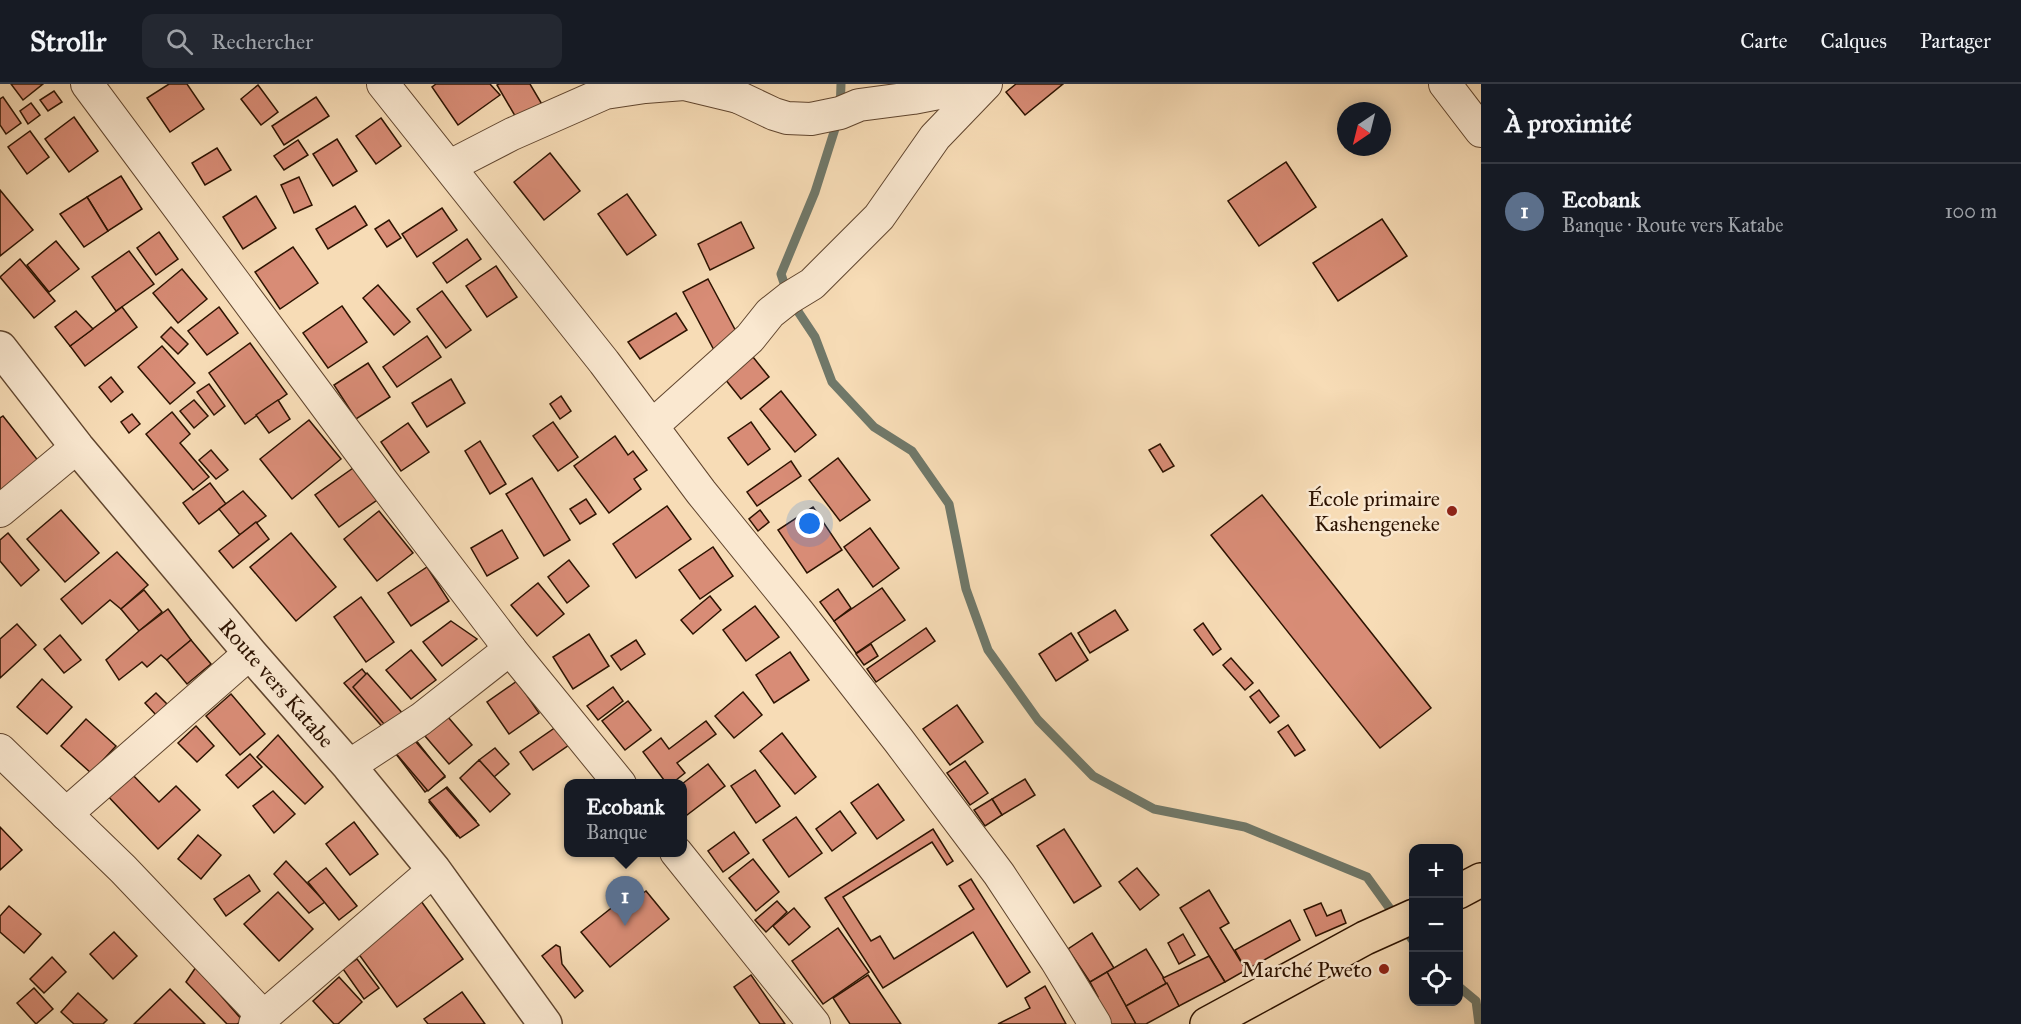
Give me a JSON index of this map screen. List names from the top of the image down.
{
  "streets": {
    "street": ["Route vers Katabe"]
  },
  "places": ["École primaire Kashengeneke", "Marché Pweto"],
  "north": "bottom left",
  "page": {
    "header": "Strollr",
    "search": "Rechercher",
    "nav": ["Carte", "Calques", "Partager"],
    "heading": "À proximité",
    "list": [
      {
        "mark": "1",
        "name": "Ecobank",
        "note": "Banque · Route vers Katabe",
        "value": "100 m"
      }
    ],
    "popup": ["Ecobank", "Banque"],
    "map_buttons": ["+", "−"],
    "pins": "1"
  }
}
